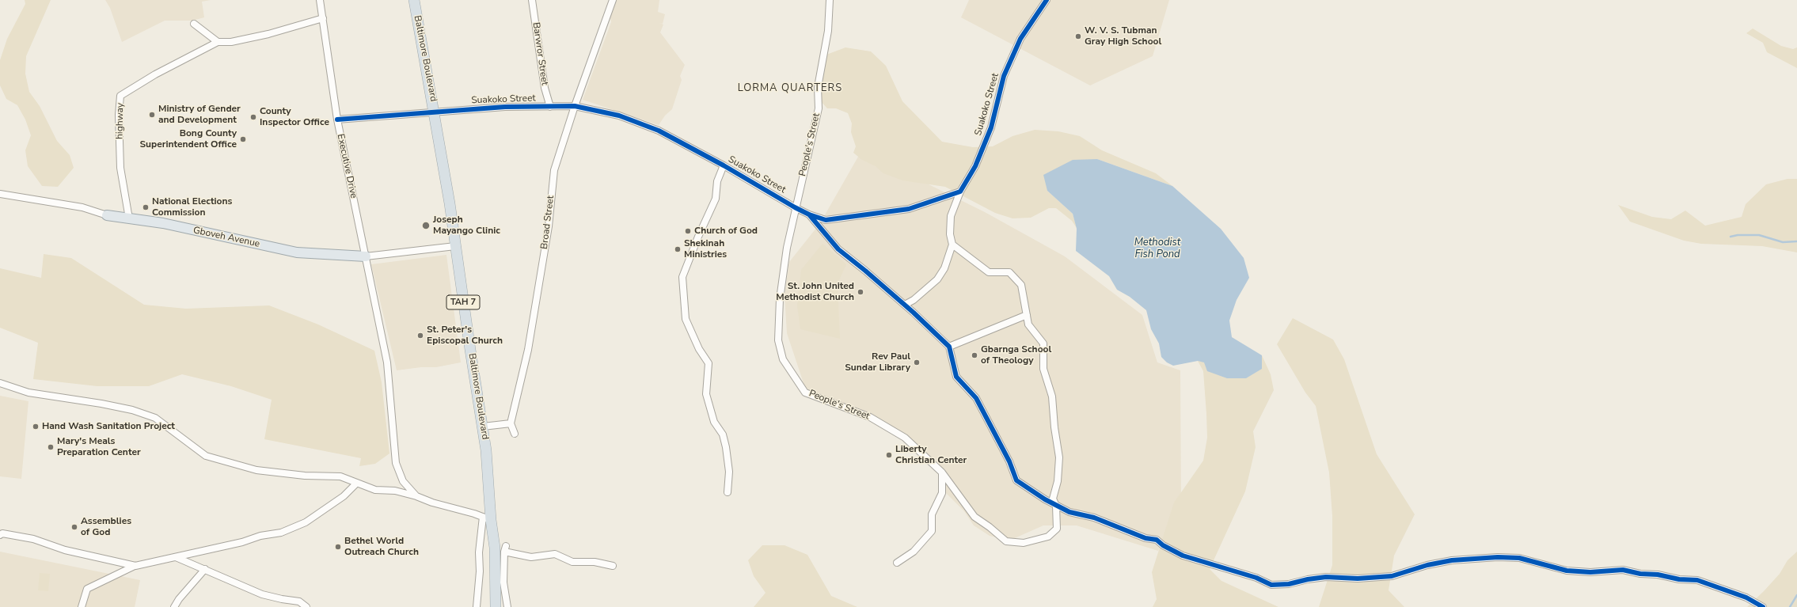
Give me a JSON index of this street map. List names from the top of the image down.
{
  "streets": {
    "highway": ["Baltimore Boulevard", "TAH 7"],
    "main road": ["Gboveh Avenue"],
    "street": [
      "Barwror Street",
      "Suakoko Street",
      "highway",
      "People's Street",
      "Executive Drive",
      "Broad Street"
    ]
  },
  "crossings": [
    ["Barwror Street", "Suakoko Street"],
    ["Baltimore Boulevard", "Suakoko Street"],
    ["Baltimore Boulevard", "Gboveh Avenue"],
    ["Suakoko Street", "People's Street"],
    ["Suakoko Street", "Executive Drive"],
    ["Suakoko Street", "Broad Street"],
    ["highway", "Executive Drive"],
    ["highway", "Gboveh Avenue"],
    ["Executive Drive", "Gboveh Avenue"]
  ],
  "districts": ["LORMA QUARTERS"],
  "water": ["Methodist Fish Pond"],
  "places": [
    "W. V. S. Tubman Gray High School",
    "Ministry of Gender and Development",
    "County Inspector Office",
    "Bong County Superintendent Office",
    "National Elections Commission",
    "Joseph Mayango Clinic",
    "Church of God",
    "Shekinah Ministries",
    "St. John United Methodist Church",
    "St. Peter's Episcopal Church",
    "Gbarnga School of Theology",
    "Rev Paul Sundar Library",
    "Hand Wash Sanitation Project",
    "Mary's Meals Preparation Center",
    "Liberty Christian Center",
    "Assemblies of God",
    "Bethel World Outreach Church"
  ]
}
